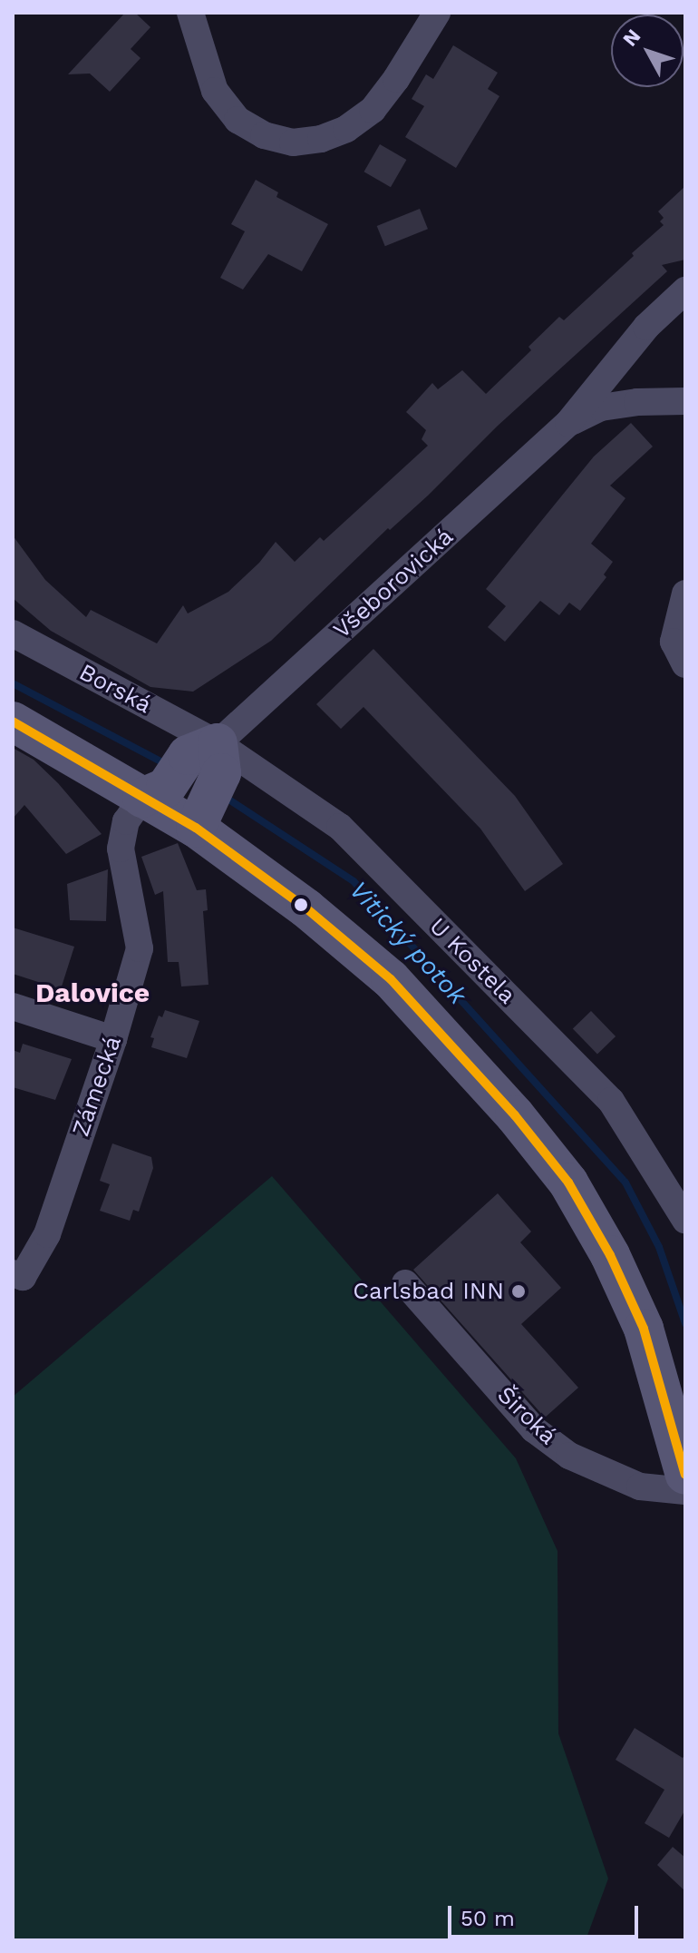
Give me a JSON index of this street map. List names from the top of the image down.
{
  "streets": {
    "street": [
      "Všeborovická",
      "Borská",
      "U Kostela",
      "Zámecká",
      "Široká"
    ]
  },
  "crossings": [
    ["Všeborovická", "Borská"],
    ["Všeborovická", "U Kostela"],
    ["Borská", "U Kostela"]
  ],
  "districts": ["Dalovice"],
  "water": ["Vitický potok"],
  "places": ["Carlsbad INN"],
  "scale_bar": "50 m",
  "north": "top left"
}
